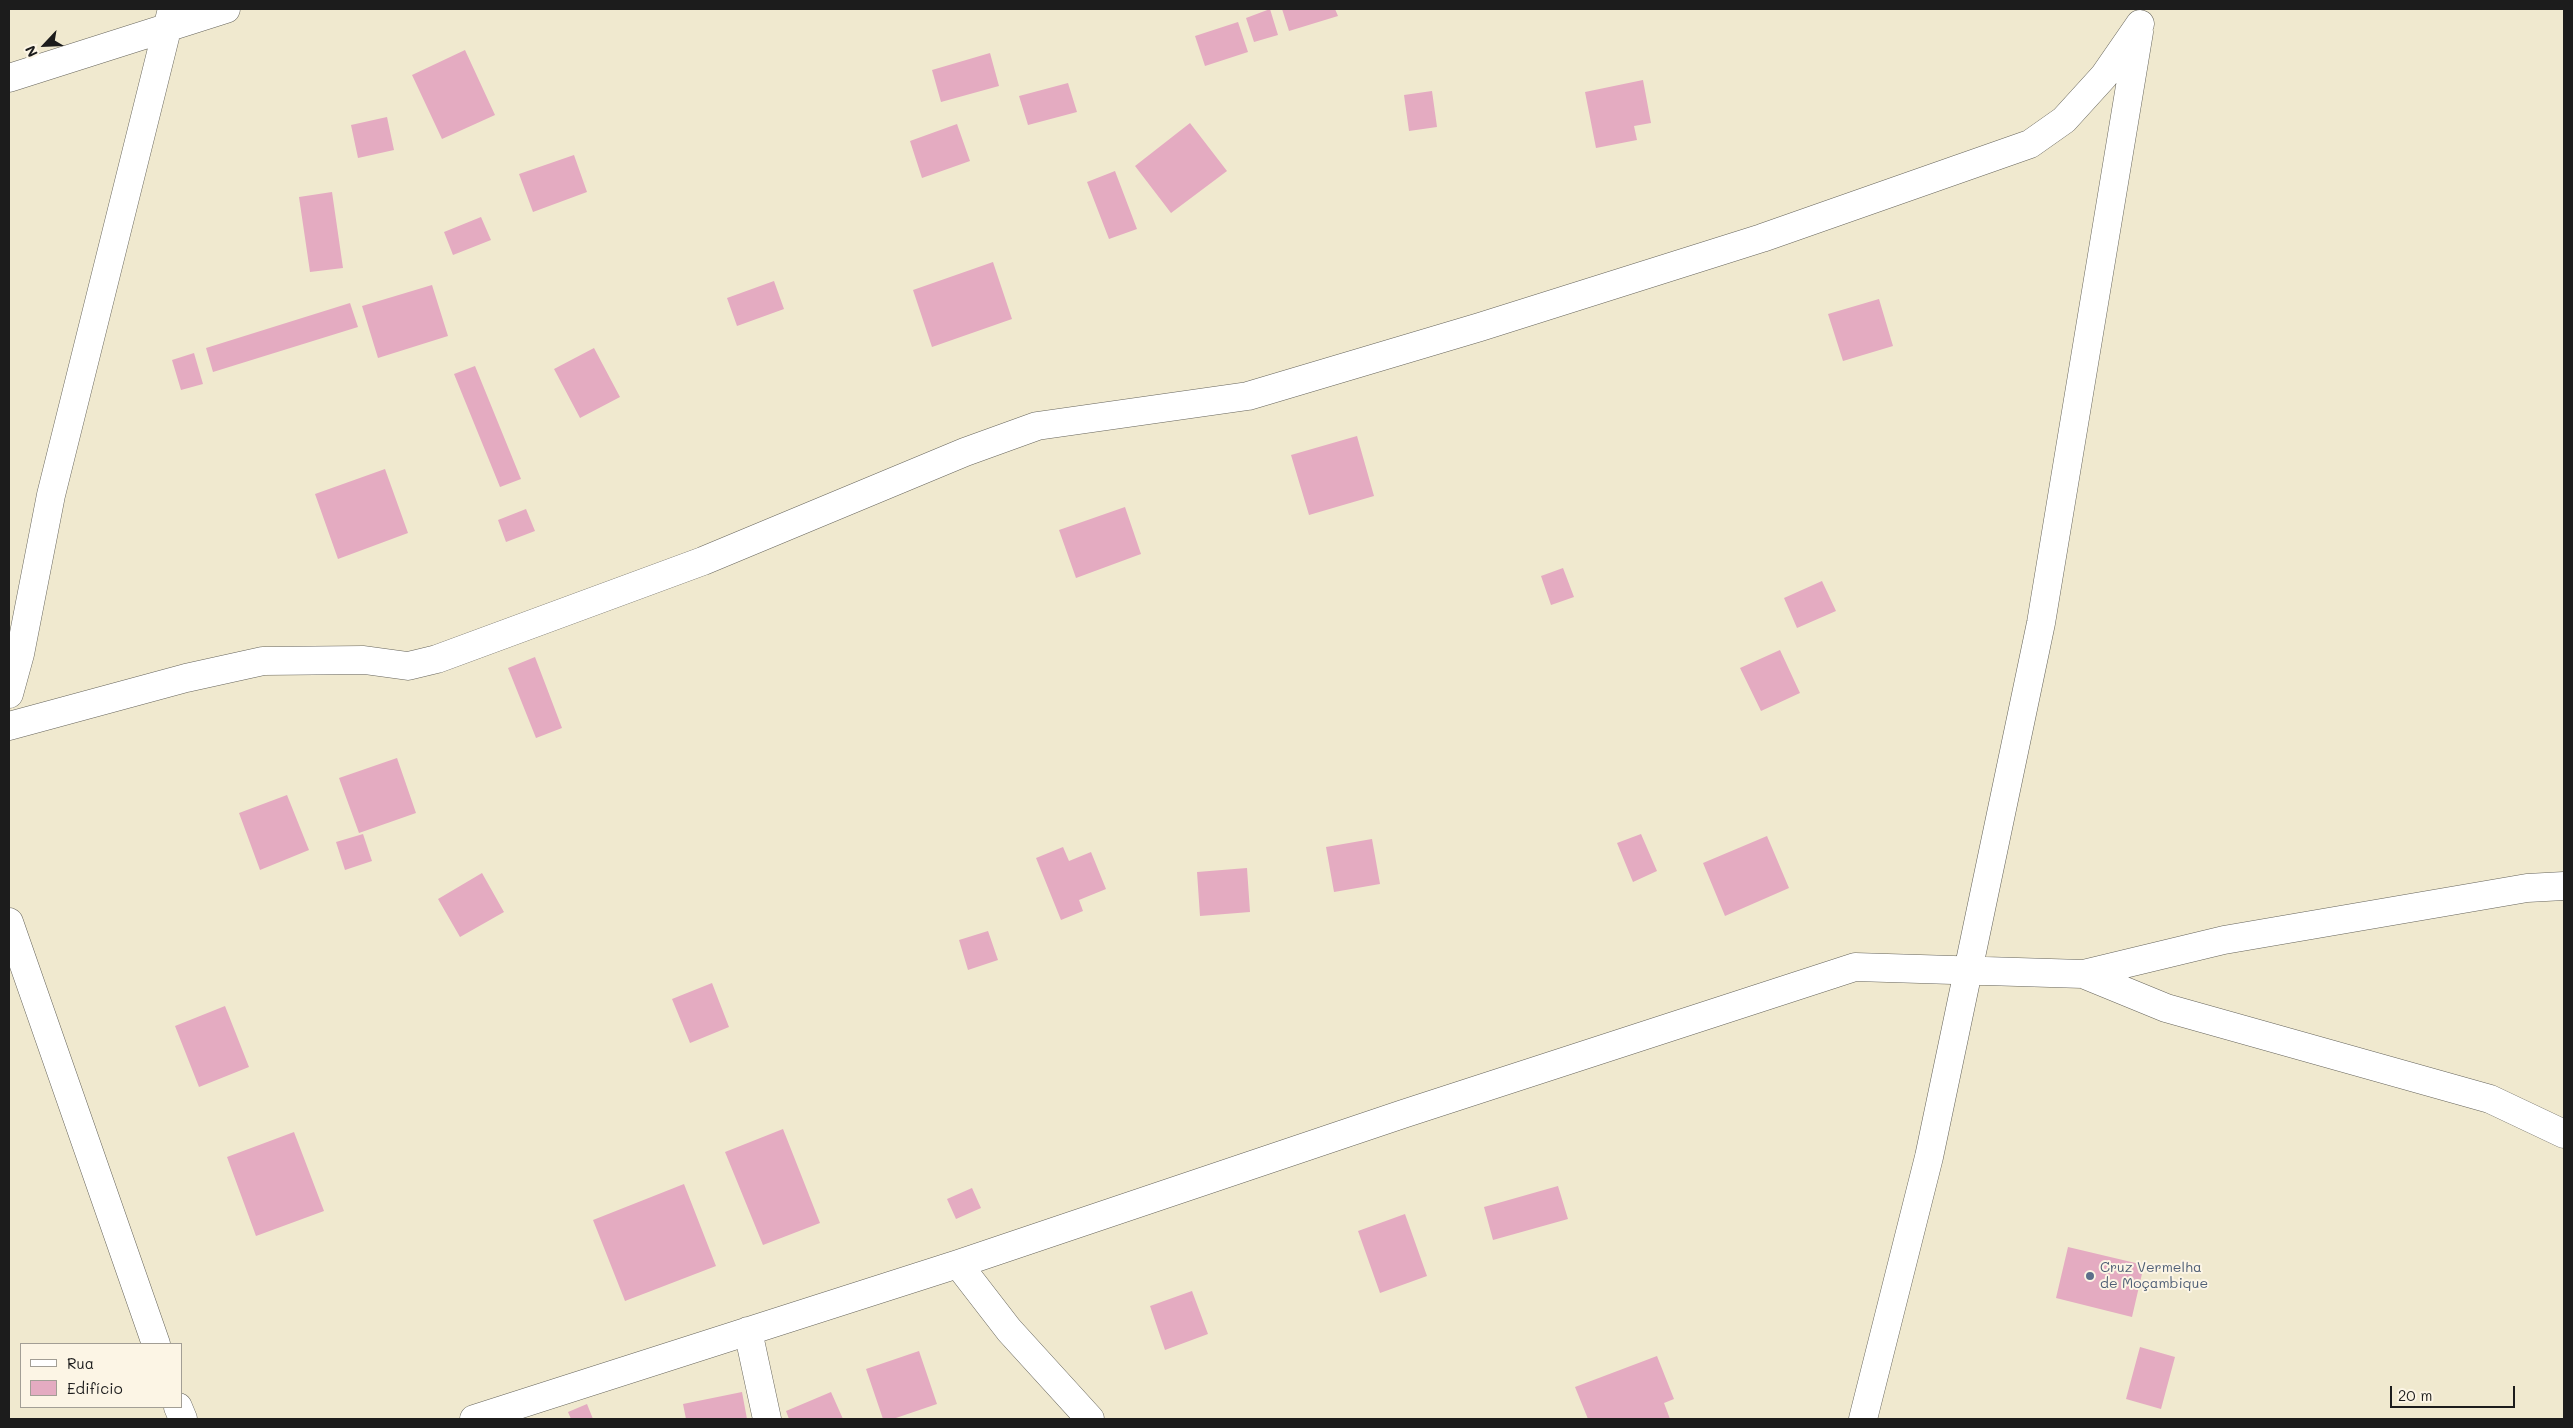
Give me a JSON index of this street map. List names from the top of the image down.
{
  "places": ["Cruz Vermelha de Moçambique"],
  "legend": ["Rua", "Edifício"],
  "scale_bar": "20 m",
  "north": "bottom left"
}
